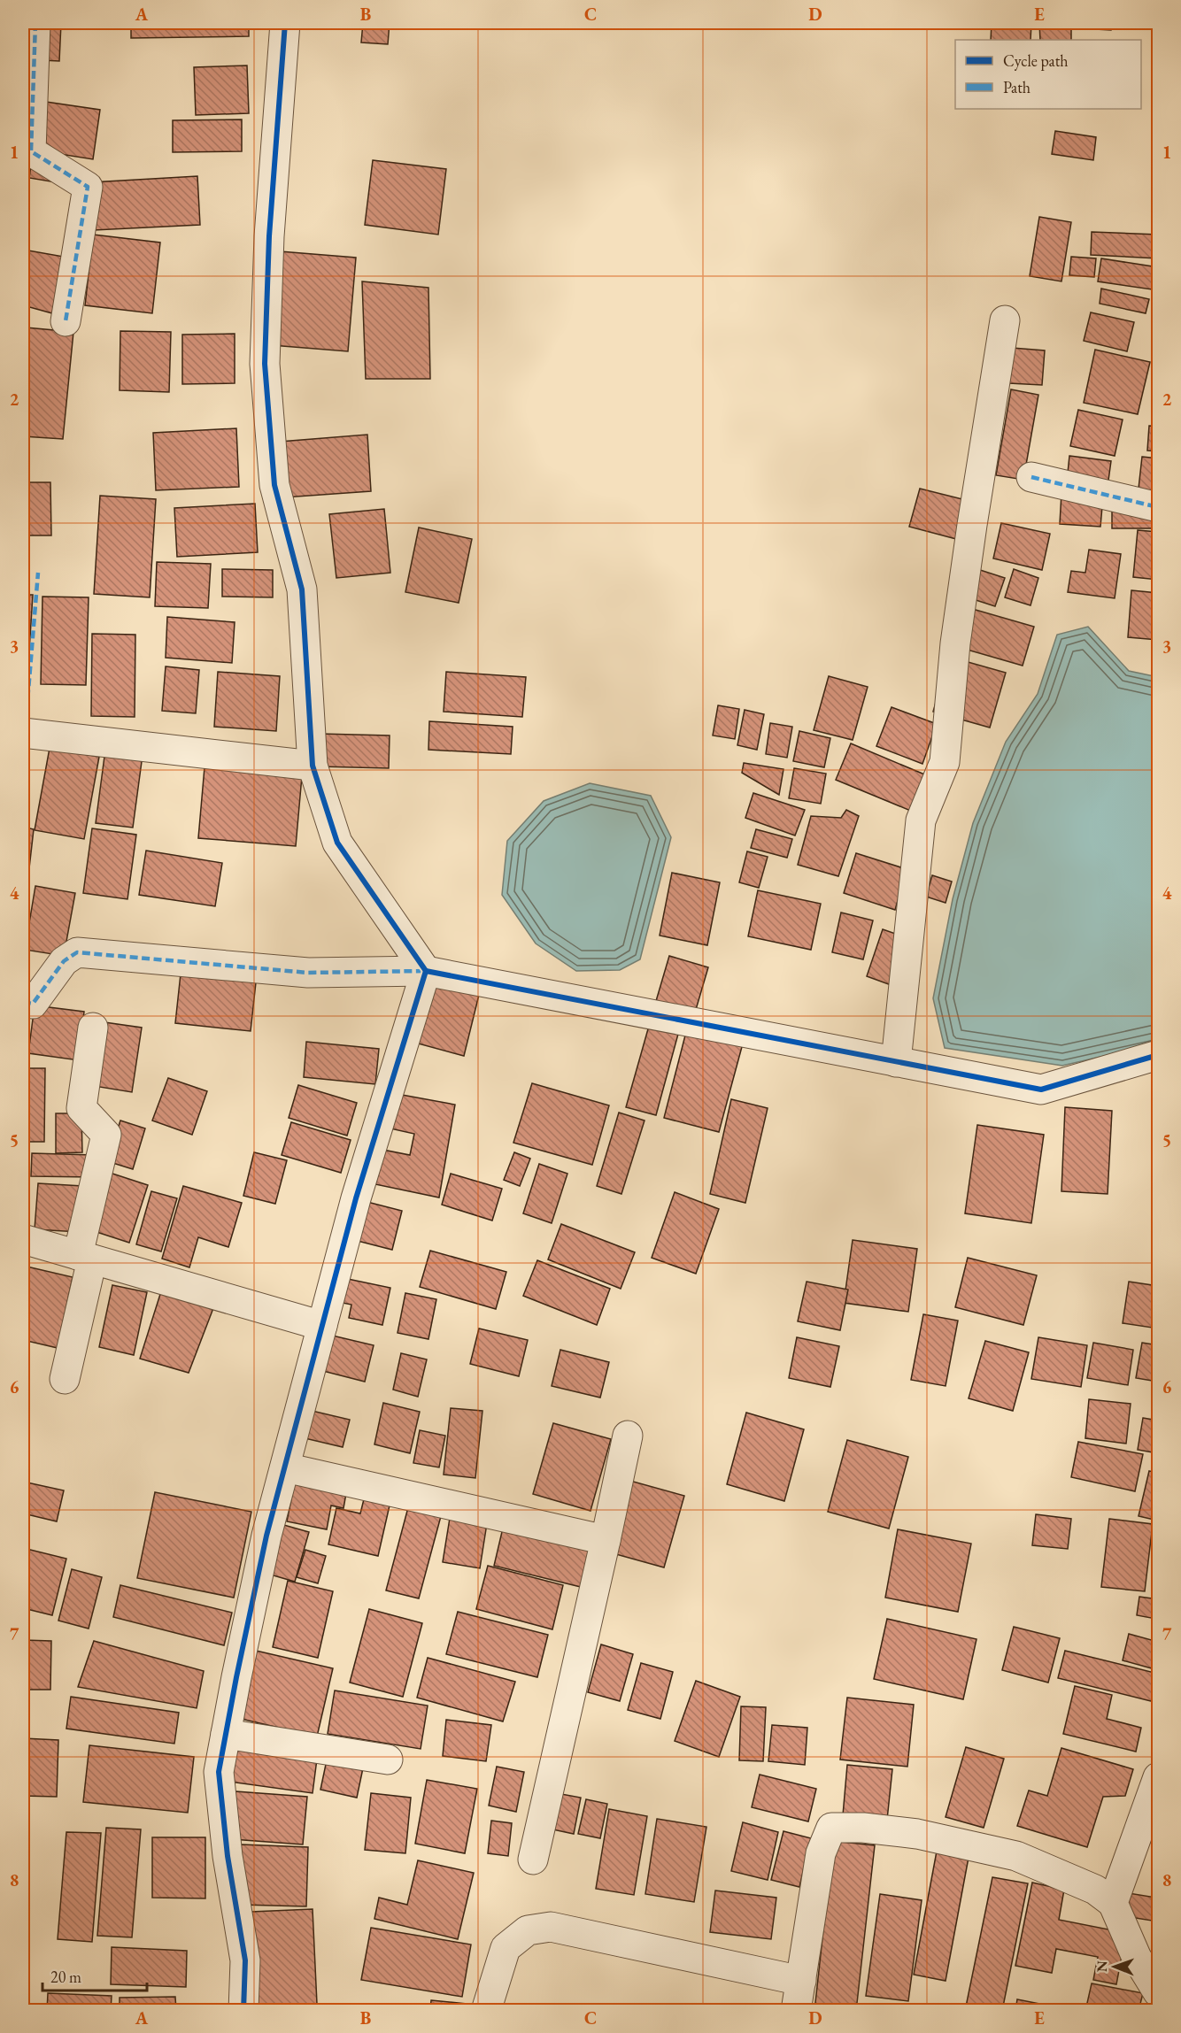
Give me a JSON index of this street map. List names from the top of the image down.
{
  "legend": ["Cycle path", "Path"],
  "scale_bar": "20 m",
  "north": "left",
  "grid": {
    "columns": [
      "A",
      "B",
      "C",
      "D",
      "E"
    ],
    "rows": [
      "1",
      "2",
      "3",
      "4",
      "5",
      "6",
      "7",
      "8"
    ]
  }
}
